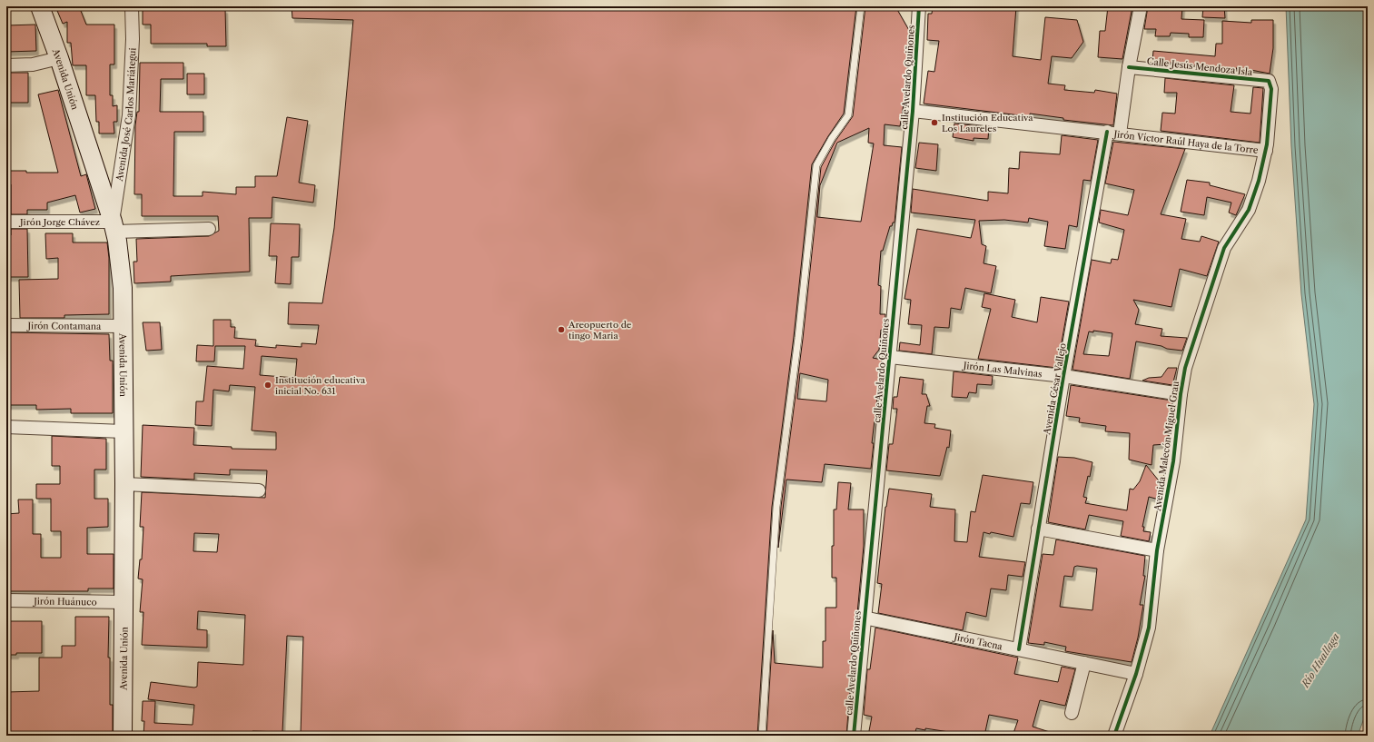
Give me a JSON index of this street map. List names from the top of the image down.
{
  "streets": {
    "main road": ["Avenida Unión"],
    "street": [
      "Calle Jesús Mendoza Isla",
      "calle Avelardo Quiñones",
      "Avenida José Carlos Mariátegui",
      "Jirón Víctor Raúl Haya de la Torre",
      "Jirón Jorge Chávez",
      "Jirón Contamana",
      "Jirón Las Malvinas",
      "Avenida César Vallejo",
      "Avenida Malecón Miguel Grau",
      "Jirón Huánuco",
      "Jirón Tacna"
    ]
  },
  "crossings": [
    ["Calle Jesús Mendoza Isla", "Avenida Malecón Miguel Grau"],
    ["calle Avelardo Quiñones", "Jirón Víctor Raúl Haya de la Torre"],
    ["calle Avelardo Quiñones", "Jirón Las Malvinas"],
    ["calle Avelardo Quiñones", "Jirón Tacna"],
    ["Avenida Unión", "Avenida José Carlos Mariátegui"],
    ["Avenida Unión", "Jirón Jorge Chávez"],
    ["Avenida Unión", "Jirón Contamana"],
    ["Avenida Unión", "Jirón Huánuco"],
    ["Avenida José Carlos Mariátegui", "Jirón Jorge Chávez"],
    ["Jirón Víctor Raúl Haya de la Torre", "Avenida César Vallejo"],
    ["Jirón Víctor Raúl Haya de la Torre", "Avenida Malecón Miguel Grau"],
    ["Jirón Las Malvinas", "Avenida César Vallejo"],
    ["Jirón Las Malvinas", "Avenida Malecón Miguel Grau"],
    ["Avenida César Vallejo", "Jirón Tacna"],
    ["Avenida Malecón Miguel Grau", "Jirón Tacna"]
  ],
  "water": ["Río Huallaga"],
  "places": ["Institución Educativa Los Laureles", "Areopuerto de tingo Maria", "Institución educativa inicial No. 631"]
}
